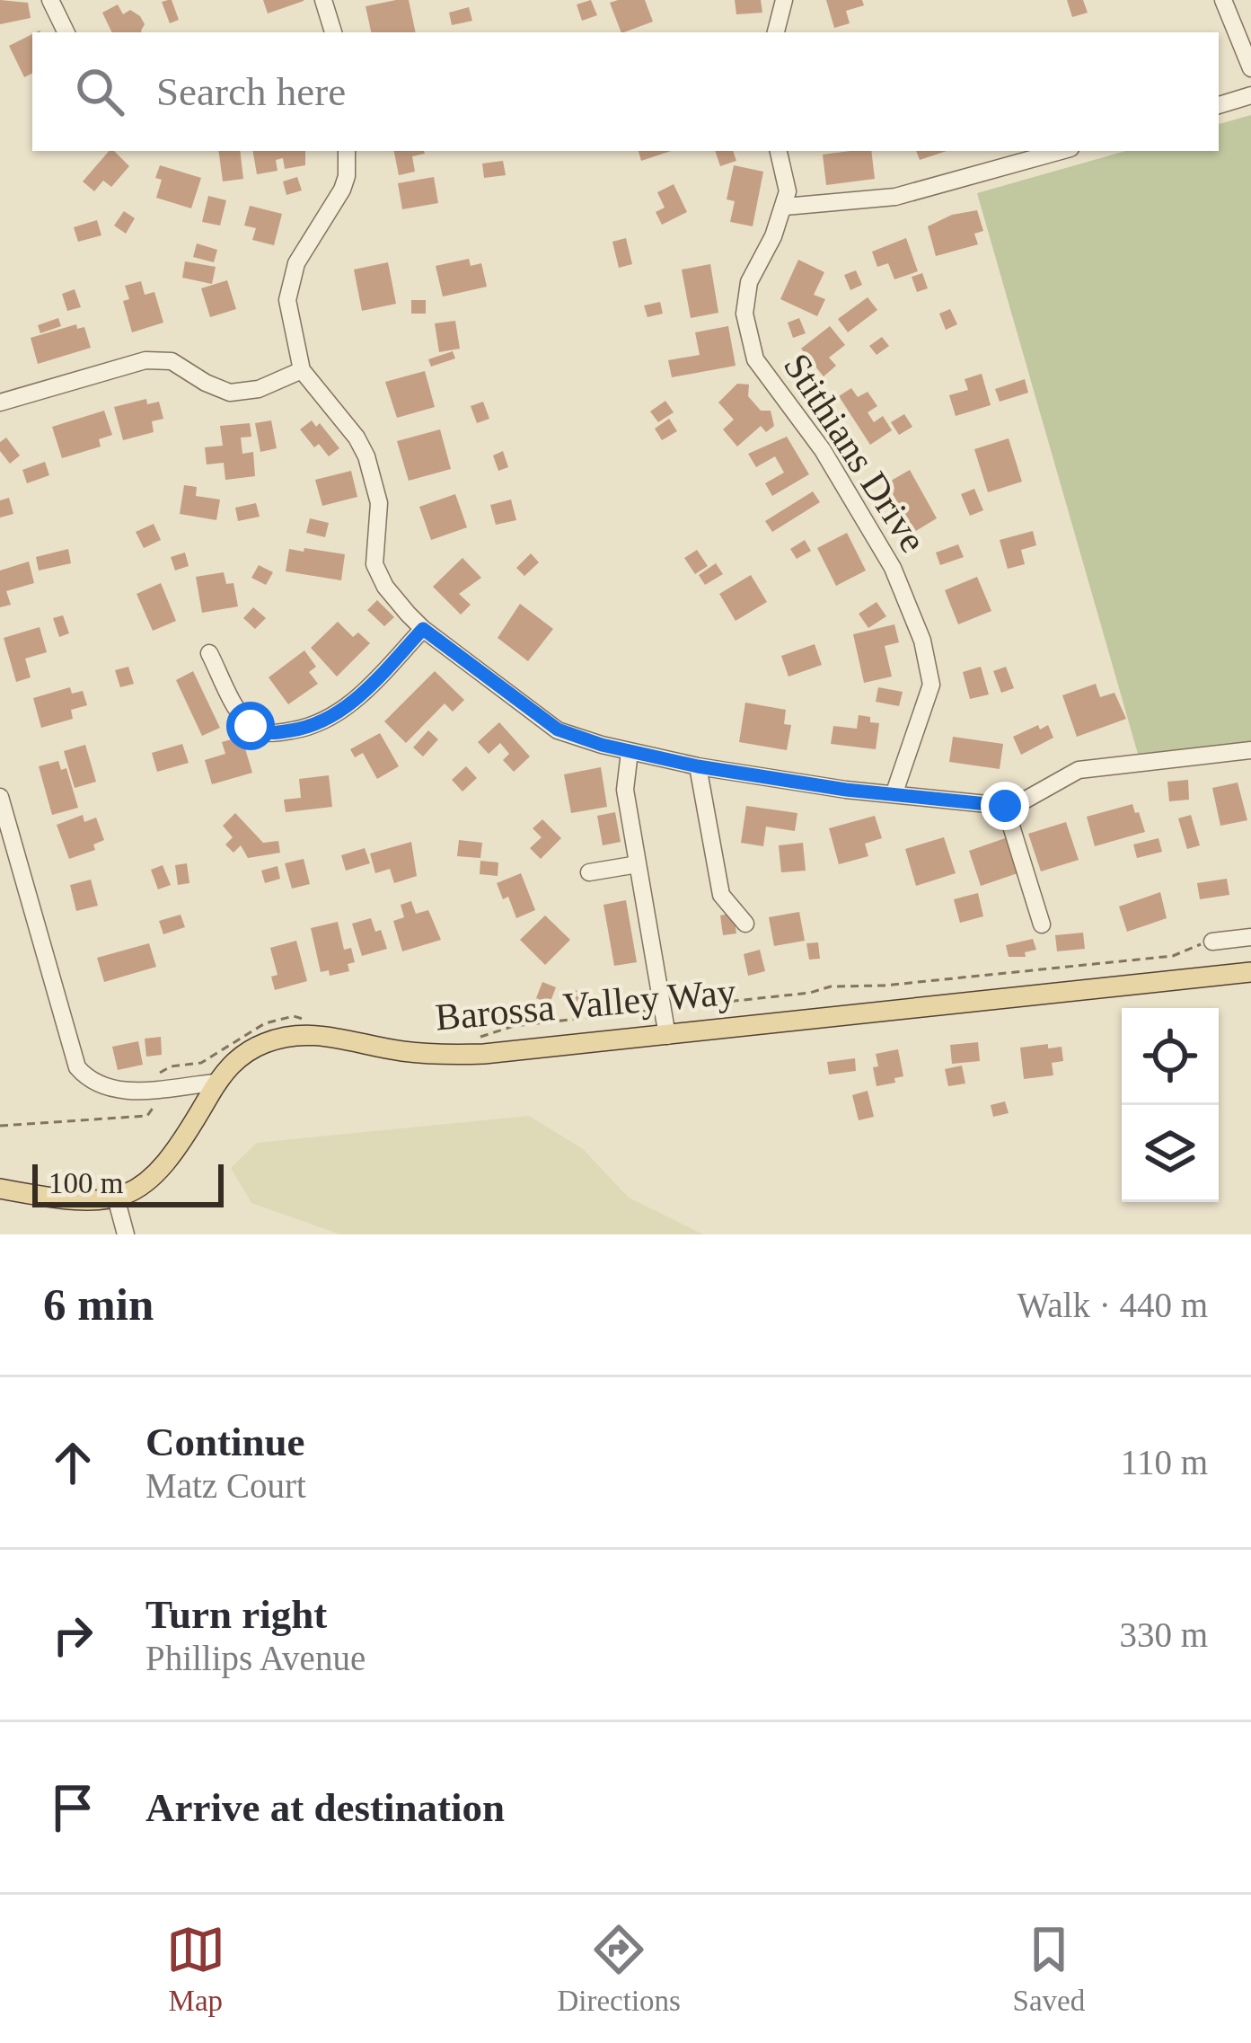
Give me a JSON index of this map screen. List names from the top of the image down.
{
  "streets": {
    "main road": ["Barossa Valley Way"],
    "street": ["Stithians Drive"]
  },
  "scale_bar": "100 m",
  "page": {
    "search": "Search here",
    "scale": "100 m",
    "heading": ["6 min", "Walk · 440 m"],
    "list": [
      ["Continue", "Matz Court", "110 m"],
      ["Turn right", "Phillips Avenue", "330 m"],
      "Arrive at destination"
    ],
    "nav": ["Map", "Directions", "Saved"]
  }
}
